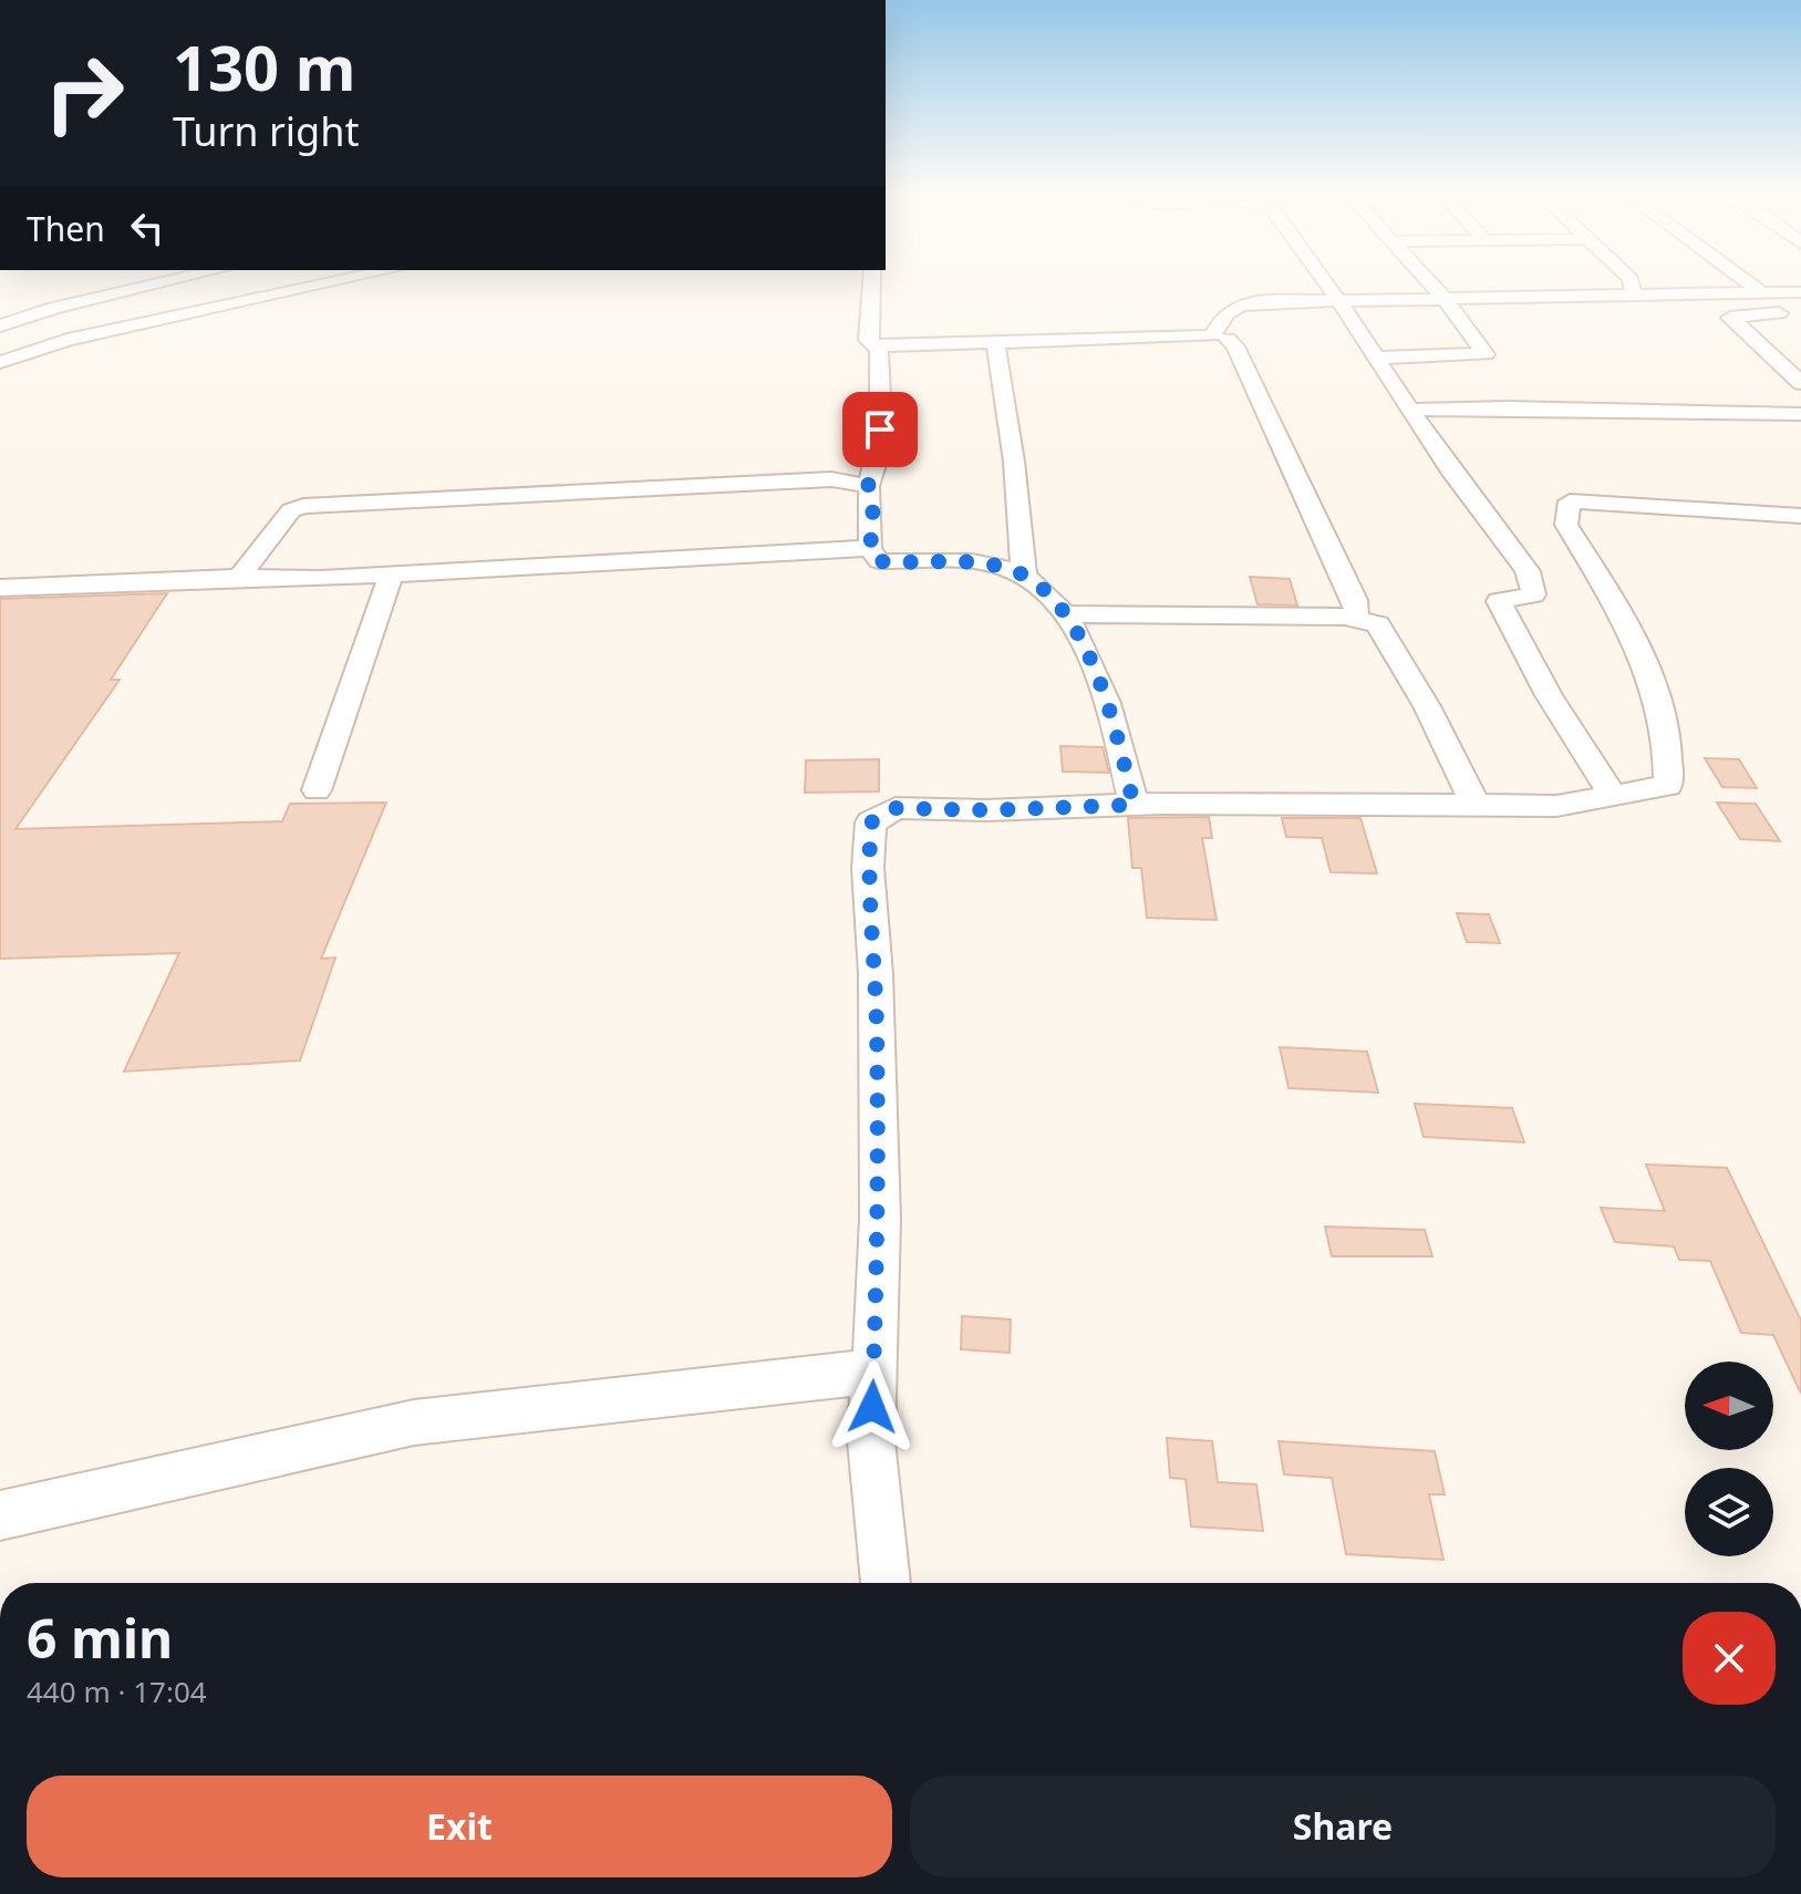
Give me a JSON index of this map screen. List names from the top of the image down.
{
  "north": "left",
  "page": {
    "turn": ["130 m", "Turn right"],
    "then": "Then",
    "heading": ["6 min", "440 m · 17:04"],
    "buttons": ["Exit", "Share"]
  }
}
